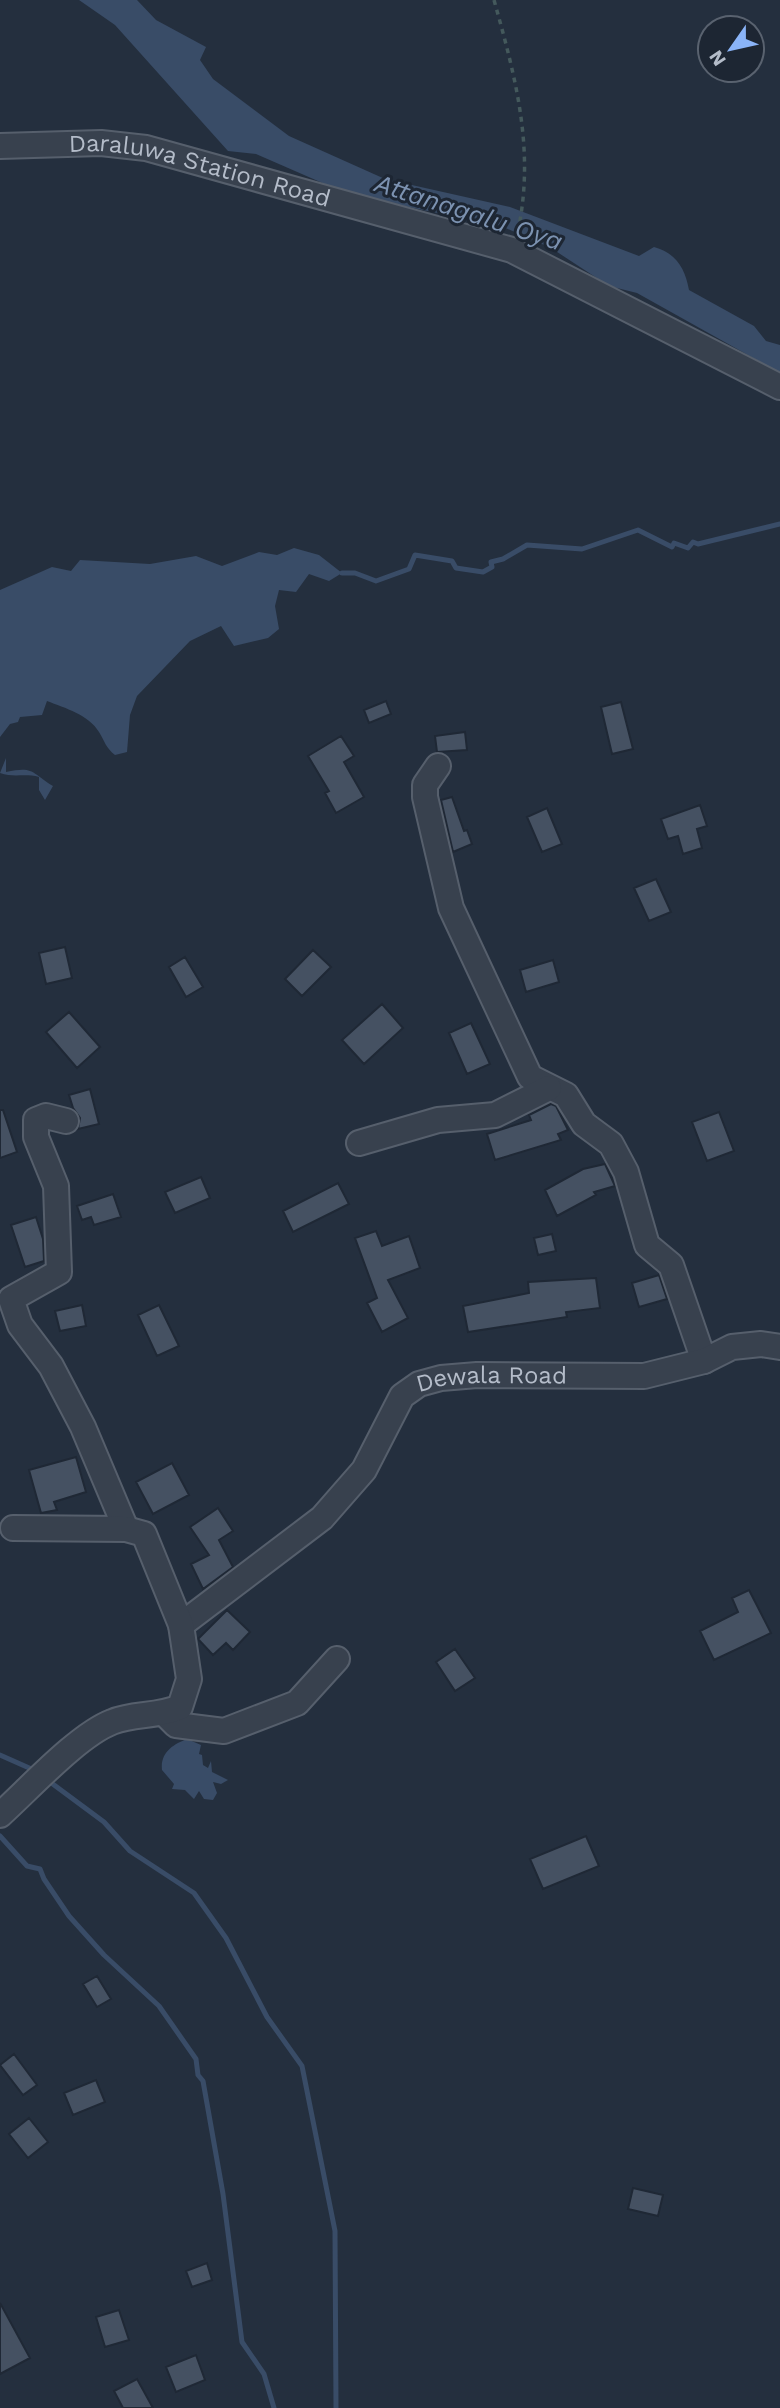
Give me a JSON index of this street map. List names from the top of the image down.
{
  "streets": {
    "street": ["Daraluwa Station Road", "Dewala Road"]
  },
  "water": ["Attanagalu Oya"],
  "north": "bottom left"
}
